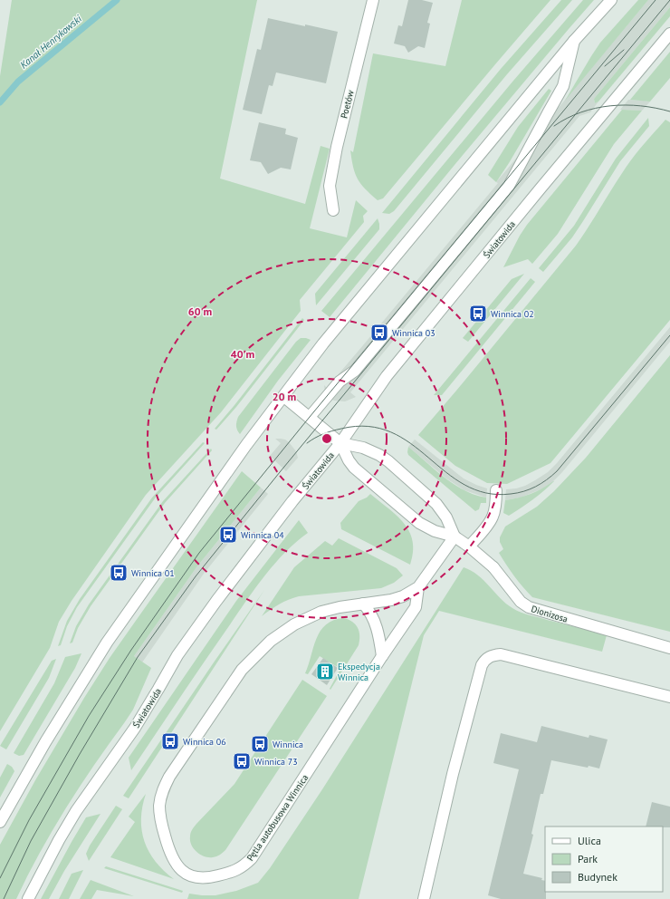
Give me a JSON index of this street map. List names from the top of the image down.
{
  "streets": {
    "street": [
      "Poetów",
      "Światowida",
      "Dionizosa",
      "Pętla autobusowa Winnica"
    ]
  },
  "crossings": [
    ["Światowida", "Dionizosa"]
  ],
  "water": ["Kanał Henrykowski"],
  "places": {
    "bus stop": [
      "Winnica 02",
      "Winnica 03",
      "Winnica 04",
      "Winnica 01",
      "Winnica 06",
      "Winnica",
      "Winnica 73"
    ],
    "building": ["Ekspedycja Winnica"]
  },
  "legend": ["Ulica", "Park", "Budynek"],
  "rings": ["60 m", "40 m", "20 m"]
}
